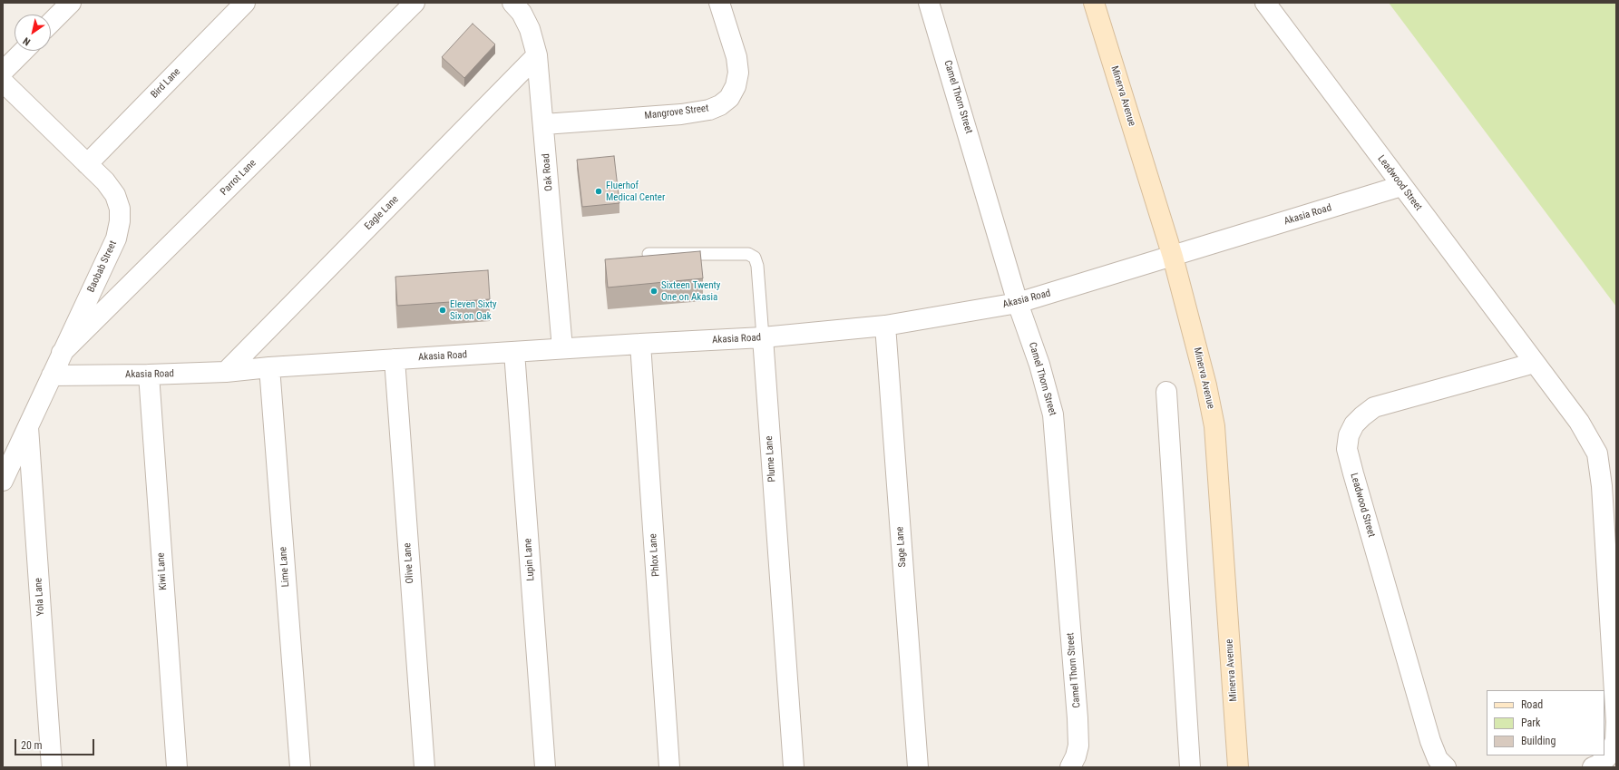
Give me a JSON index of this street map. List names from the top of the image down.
{
  "streets": {
    "street": [
      "Bird Lane",
      "Minerva Avenue",
      "Camel Thorn Street",
      "Mangrove Street",
      "Oak Road",
      "Parrot Lane",
      "Leadwood Street",
      "Eagle Lane",
      "Akasia Road",
      "Baobab Street",
      "Plume Lane",
      "Sage Lane",
      "Phlox Lane",
      "Lupin Lane",
      "Olive Lane",
      "Lime Lane",
      "Kiwi Lane",
      "Yola Lane"
    ]
  },
  "crossings": [
    ["Bird Lane", "Baobab Street"],
    ["Minerva Avenue", "Akasia Road"],
    ["Camel Thorn Street", "Akasia Road"],
    ["Mangrove Street", "Oak Road"],
    ["Oak Road", "Eagle Lane"],
    ["Oak Road", "Akasia Road"],
    ["Parrot Lane", "Baobab Street"],
    ["Leadwood Street", "Akasia Road"],
    ["Eagle Lane", "Akasia Road"],
    ["Akasia Road", "Baobab Street"],
    ["Akasia Road", "Plume Lane"],
    ["Akasia Road", "Sage Lane"],
    ["Akasia Road", "Phlox Lane"],
    ["Akasia Road", "Lupin Lane"],
    ["Akasia Road", "Olive Lane"],
    ["Akasia Road", "Lime Lane"],
    ["Akasia Road", "Kiwi Lane"],
    ["Baobab Street", "Yola Lane"]
  ],
  "places": ["Fluerhof Medical Center", "Sixteen Twenty One on Akasia", "Eleven Sixty Six on Oak"],
  "legend": ["Road", "Park", "Building"],
  "scale_bar": "20 m",
  "north": "bottom left"
}
